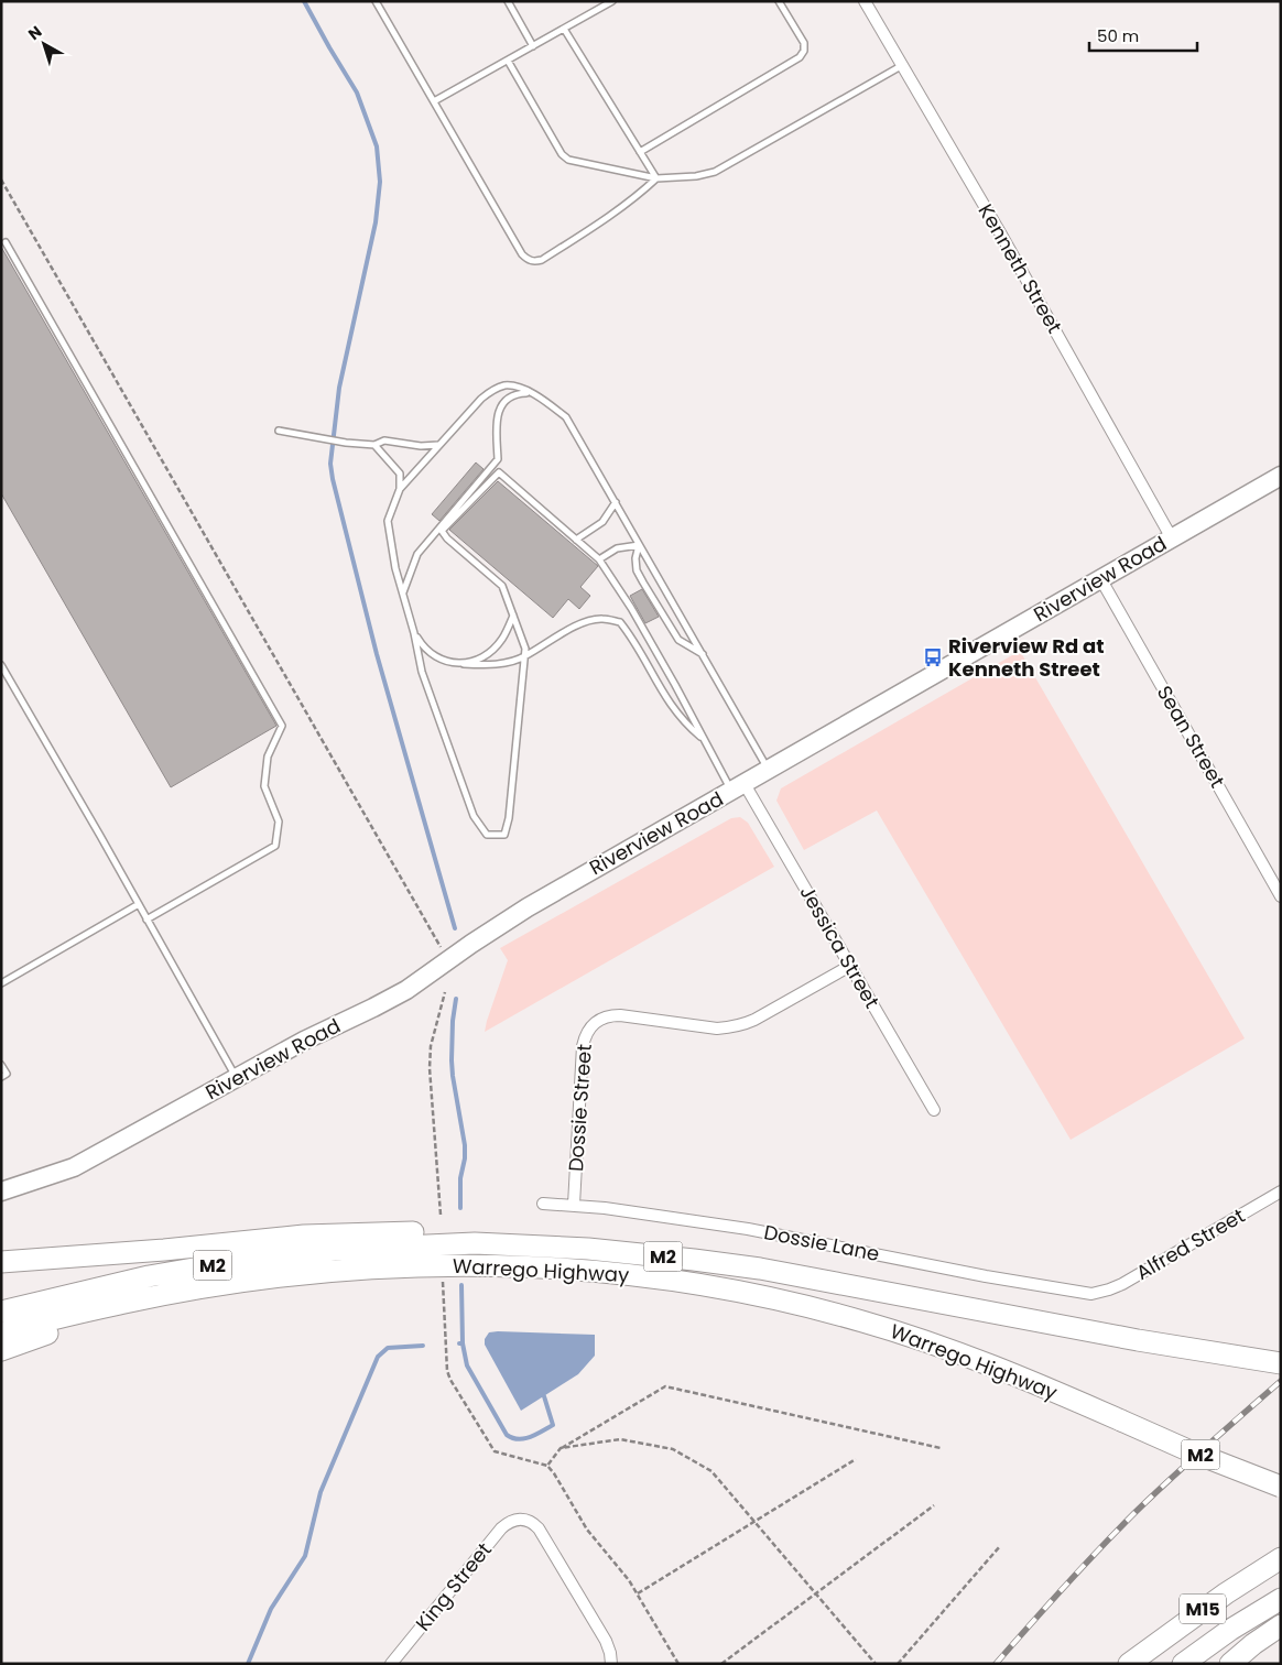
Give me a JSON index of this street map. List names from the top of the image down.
{
  "streets": {
    "highway": ["M2", "Warrego Highway", "M15"],
    "main road": ["Riverview Road"],
    "street": [
      "Kenneth Street",
      "Sean Street",
      "Jessica Street",
      "Dossie Street",
      "Dossie Lane",
      "Alfred Street",
      "King Street"
    ]
  },
  "crossings": [
    ["Kenneth Street", "Riverview Road"],
    ["Riverview Road", "Sean Street"],
    ["Riverview Road", "Jessica Street"],
    ["Jessica Street", "Dossie Street"],
    ["Dossie Street", "Dossie Lane"],
    ["Dossie Lane", "Alfred Street"]
  ],
  "places": {
    "bus stop": ["Riverview Rd at Kenneth Street"]
  },
  "scale_bar": "50 m",
  "north": "top left"
}
